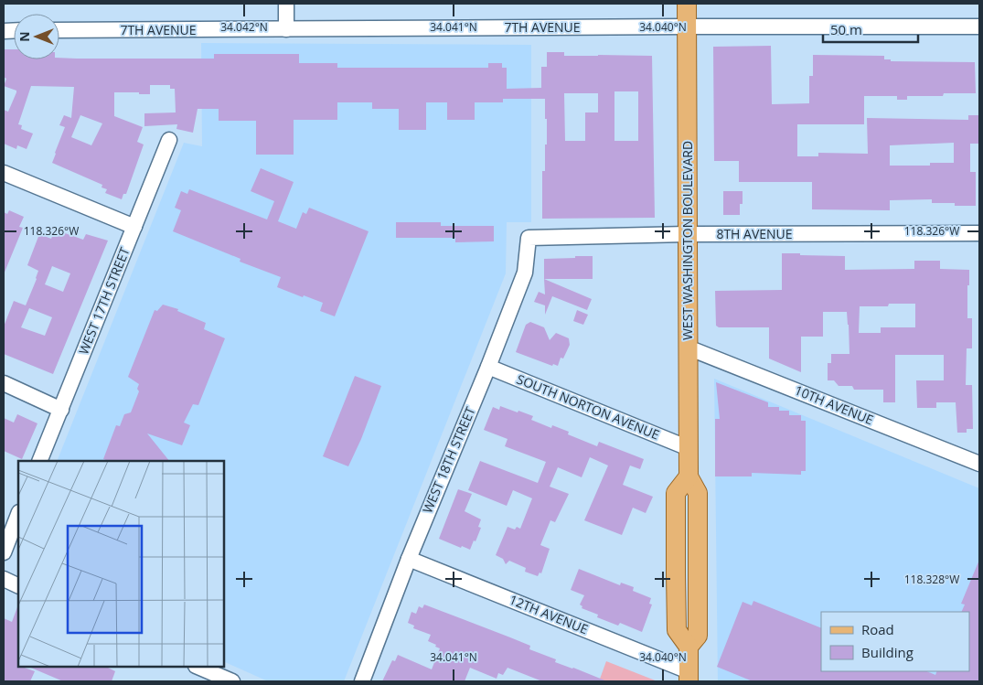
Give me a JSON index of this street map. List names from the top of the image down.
{
  "streets": {
    "main road": ["WEST WASHINGTON BOULEVARD"],
    "street": [
      "7TH AVENUE",
      "8TH AVENUE",
      "WEST 17TH STREET",
      "10TH AVENUE",
      "SOUTH NORTON AVENUE",
      "WEST 18TH STREET",
      "12TH AVENUE"
    ]
  },
  "crossings": [
    ["7TH AVENUE", "WEST WASHINGTON BOULEVARD"],
    ["8TH AVENUE", "WEST WASHINGTON BOULEVARD"],
    ["8TH AVENUE", "WEST 18TH STREET"],
    ["WEST WASHINGTON BOULEVARD", "10TH AVENUE"],
    ["WEST WASHINGTON BOULEVARD", "SOUTH NORTON AVENUE"],
    ["WEST WASHINGTON BOULEVARD", "12TH AVENUE"],
    ["SOUTH NORTON AVENUE", "WEST 18TH STREET"],
    ["WEST 18TH STREET", "12TH AVENUE"]
  ],
  "legend": ["Road", "Building"],
  "scale_bar": "50 m",
  "north": "left",
  "coordinates": [
    "34.042°N",
    "34.041°N",
    "34.040°N",
    "118.326°W",
    "118.328°W"
  ]
}
